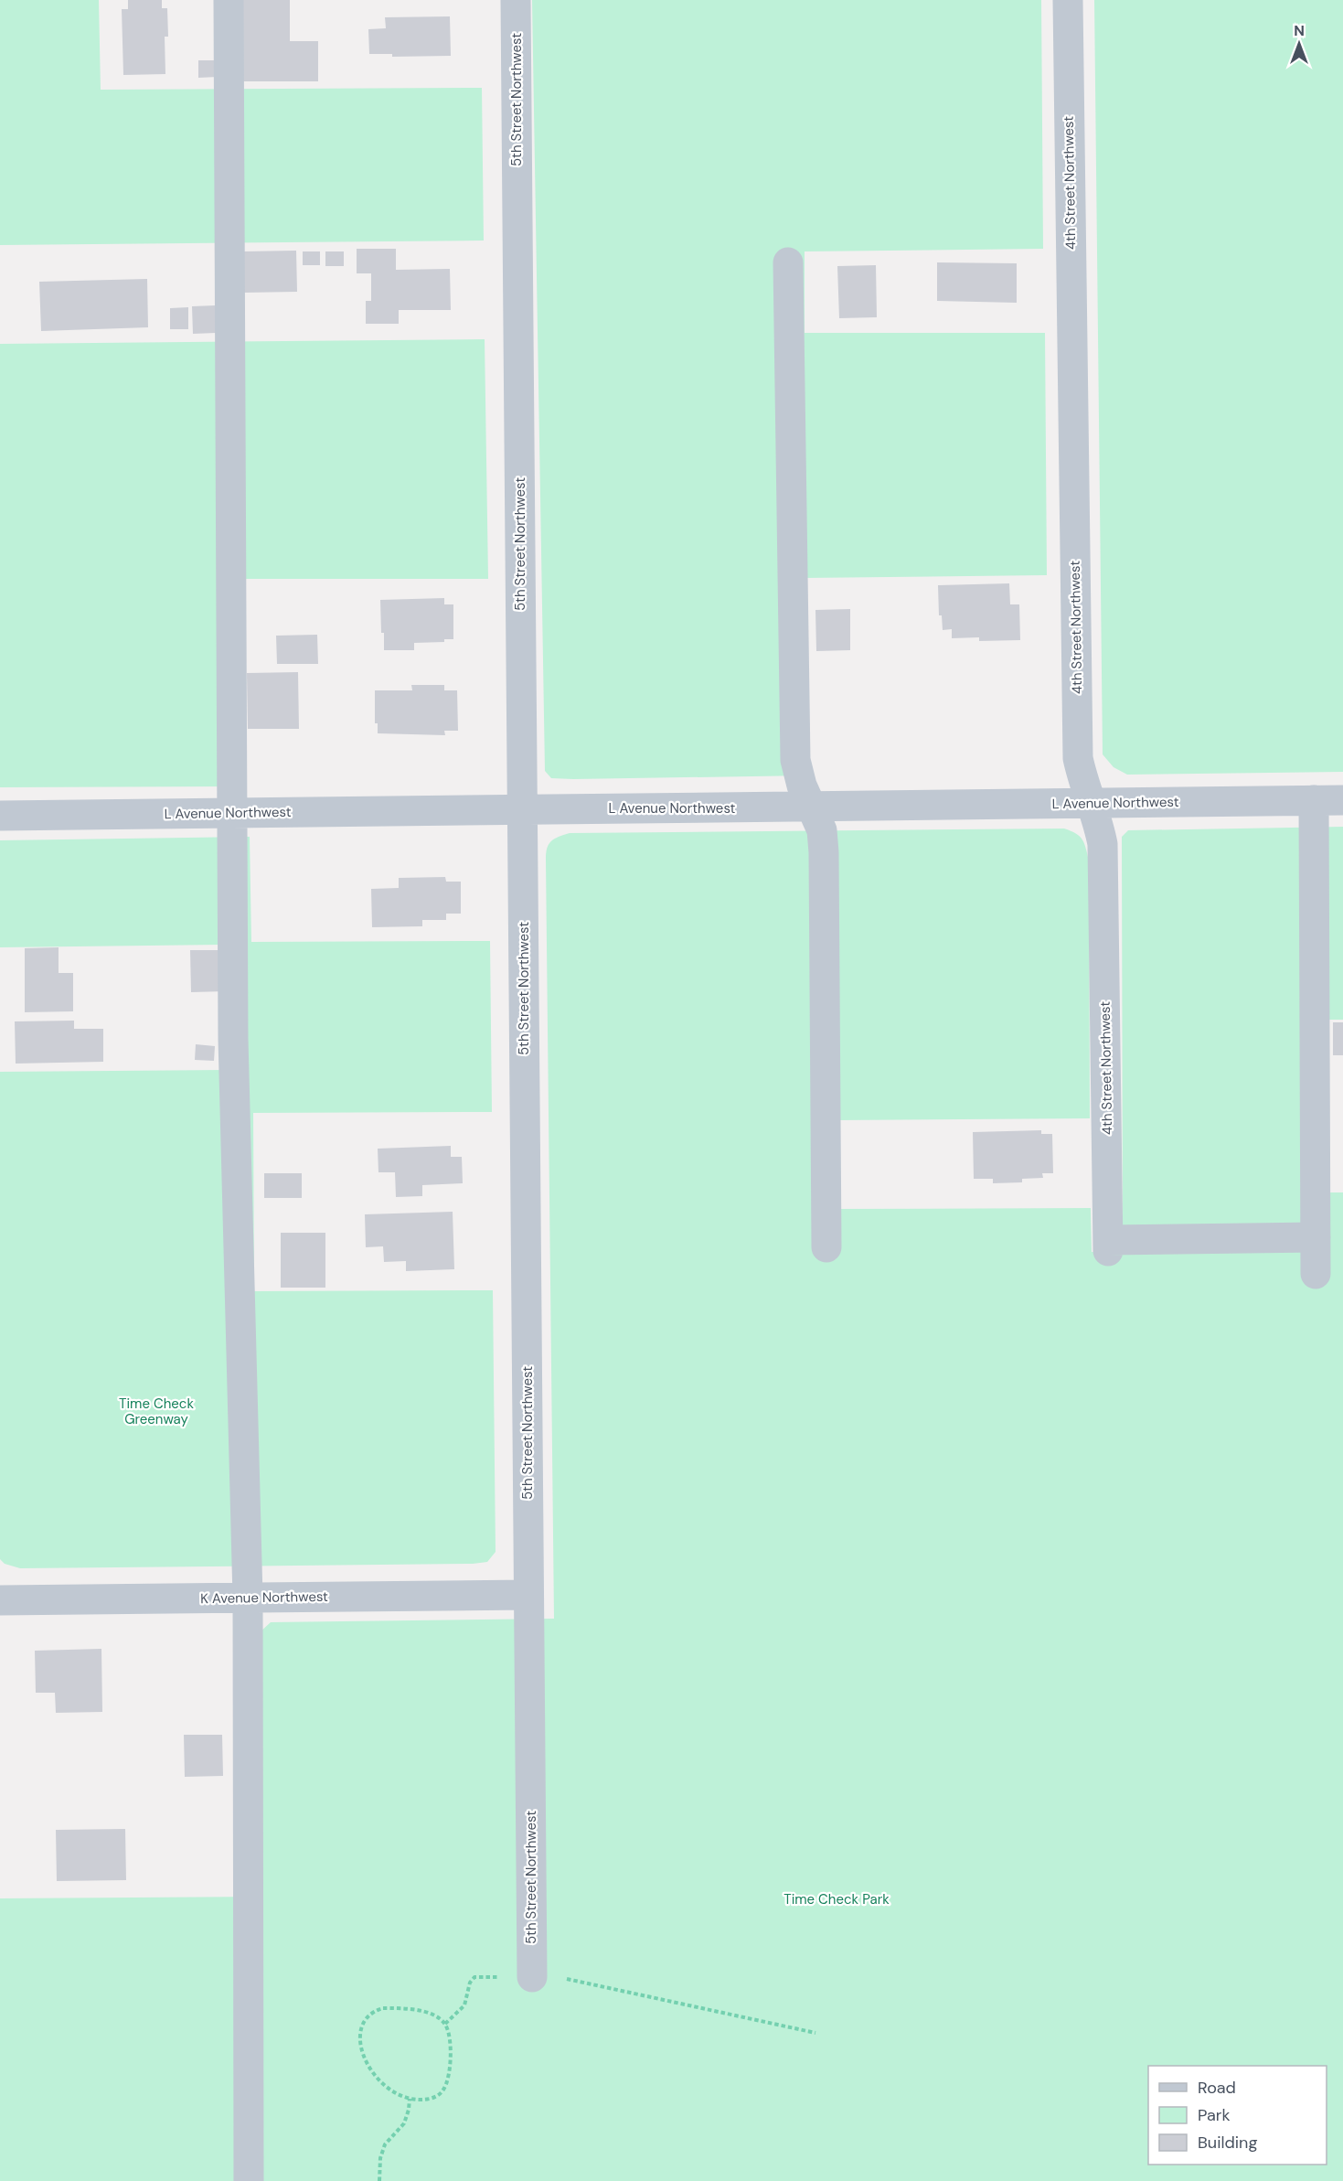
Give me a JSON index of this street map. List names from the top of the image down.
{
  "streets": {
    "street": [
      "5th Street Northwest",
      "4th Street Northwest",
      "L Avenue Northwest",
      "K Avenue Northwest"
    ]
  },
  "crossings": [
    ["5th Street Northwest", "L Avenue Northwest"],
    ["5th Street Northwest", "K Avenue Northwest"],
    ["4th Street Northwest", "L Avenue Northwest"]
  ],
  "parks": ["Time Check Greenway", "Time Check Park"],
  "legend": ["Road", "Park", "Building"],
  "north": "top"
}
